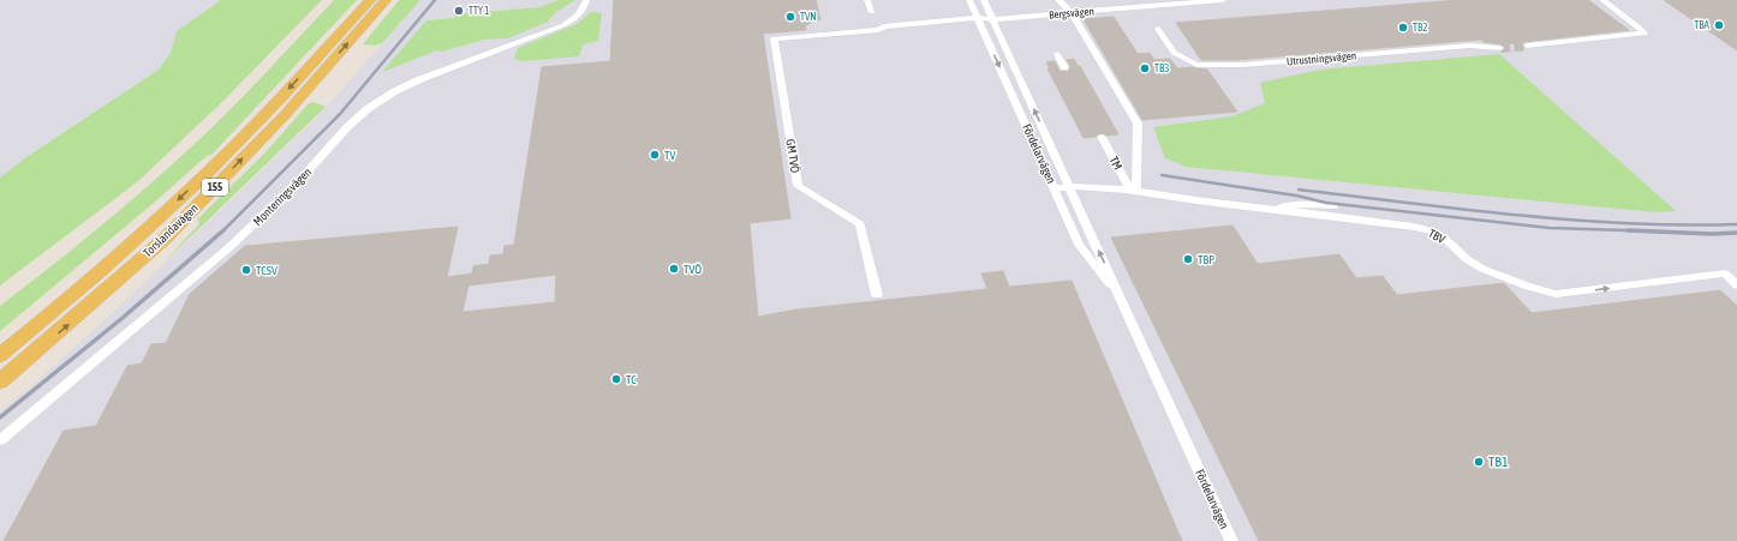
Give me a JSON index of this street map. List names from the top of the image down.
{
  "streets": {
    "main road": ["155", "Torslandavägen"],
    "street": [
      "Bergsvägen",
      "Utrustningsvägen",
      "Fördelarvägen",
      "GM TVÖ",
      "TM",
      "Monteringsvägen",
      "TBV"
    ]
  },
  "crossings": [
    ["Bergsvägen", "Fördelarvägen"],
    ["Bergsvägen", "GM TVÖ"],
    ["Fördelarvägen", "GM TVÖ"],
    ["Fördelarvägen", "TBV"],
    ["TM", "TBV"]
  ],
  "one_way": ["TBV"],
  "places": [
    "TTY 1",
    "TVN",
    "TBA",
    "TB2",
    "TB3",
    "TV",
    "TBP",
    "TVÖ",
    "TCSV",
    "TC",
    "TB1"
  ]
}
